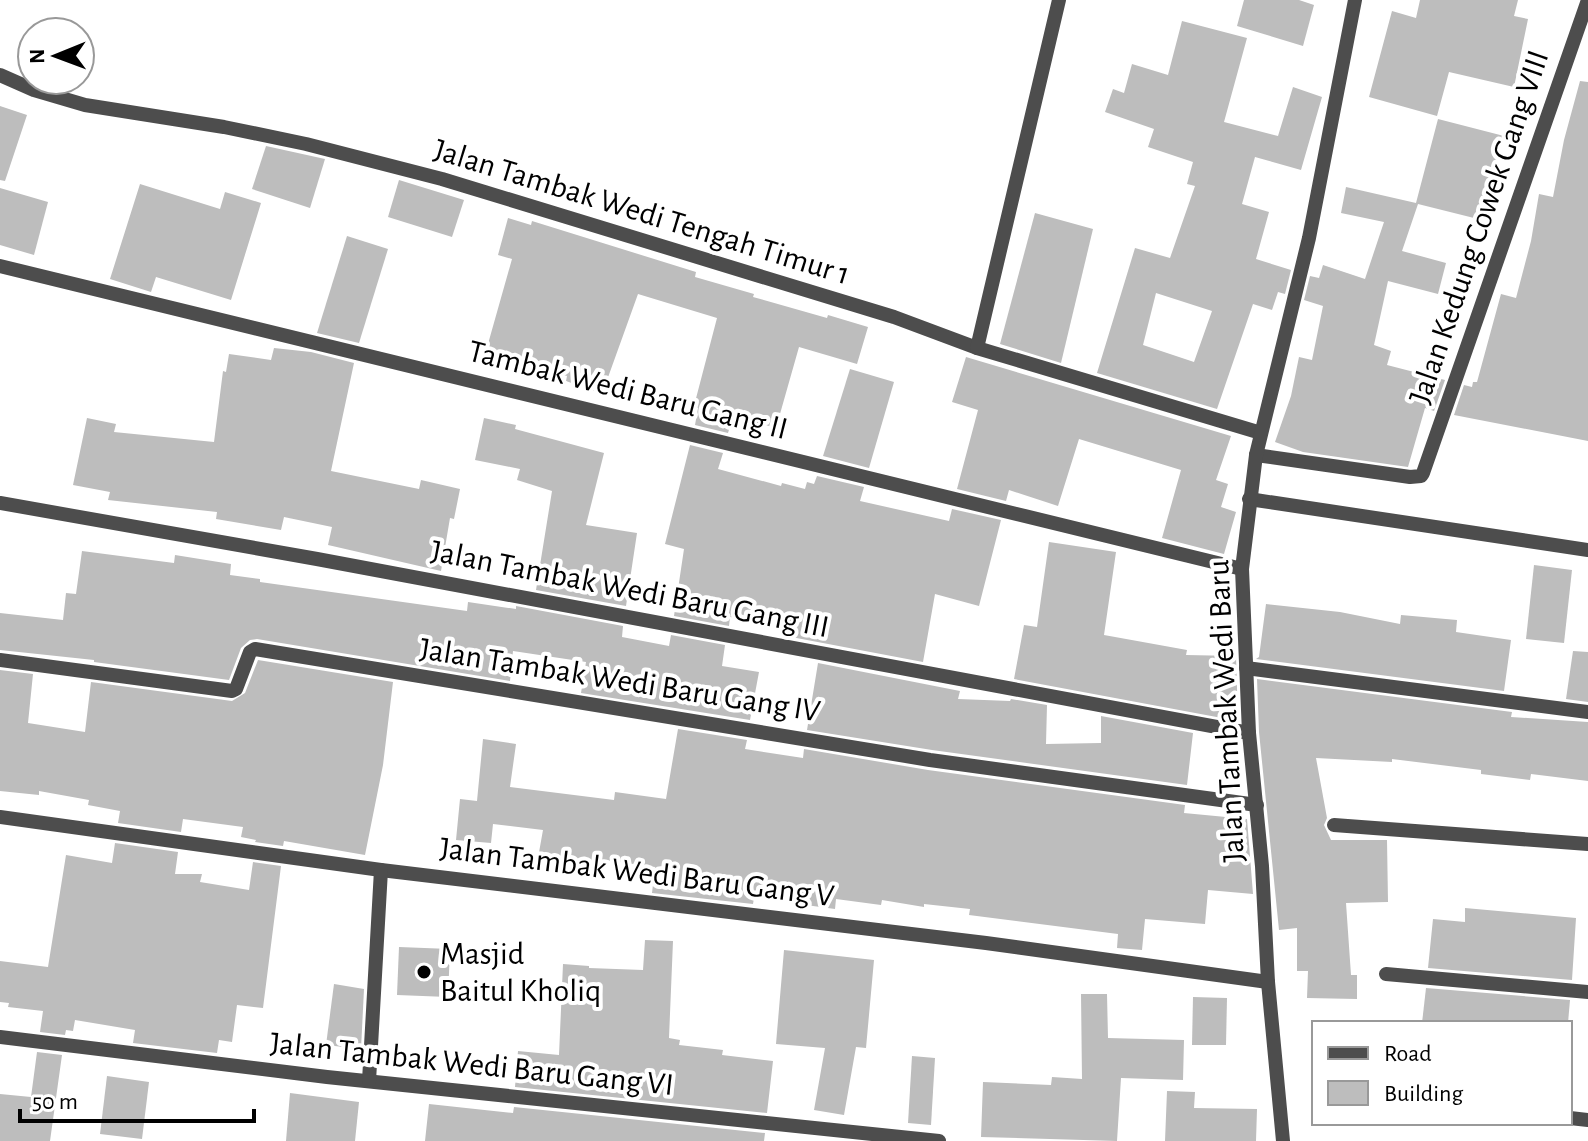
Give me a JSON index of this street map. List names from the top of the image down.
{
  "streets": {
    "street": [
      "Jalan Tambak Wedi Tengah Timur 1",
      "Jalan Kedung Cowek Gang VIII",
      "Tambak Wedi Baru Gang II",
      "Jalan Tambak Wedi Baru Gang III",
      "Jalan Tambak Wedi Baru Gang IV",
      "Jalan Tambak Wedi Baru",
      "Jalan Tambak Wedi Baru Gang V",
      "Jalan Tambak Wedi Baru Gang VI"
    ]
  },
  "crossings": [
    ["Jalan Tambak Wedi Tengah Timur 1", "Jalan Tambak Wedi Baru"],
    ["Jalan Kedung Cowek Gang VIII", "Jalan Tambak Wedi Baru"],
    ["Tambak Wedi Baru Gang II", "Jalan Tambak Wedi Baru"],
    ["Jalan Tambak Wedi Baru Gang III", "Jalan Tambak Wedi Baru"],
    ["Jalan Tambak Wedi Baru Gang IV", "Jalan Tambak Wedi Baru"],
    ["Jalan Tambak Wedi Baru", "Jalan Tambak Wedi Baru Gang V"]
  ],
  "places": ["Masjid Baitul Kholiq"],
  "legend": ["Road", "Building"],
  "scale_bar": "50 m",
  "north": "left"
}
